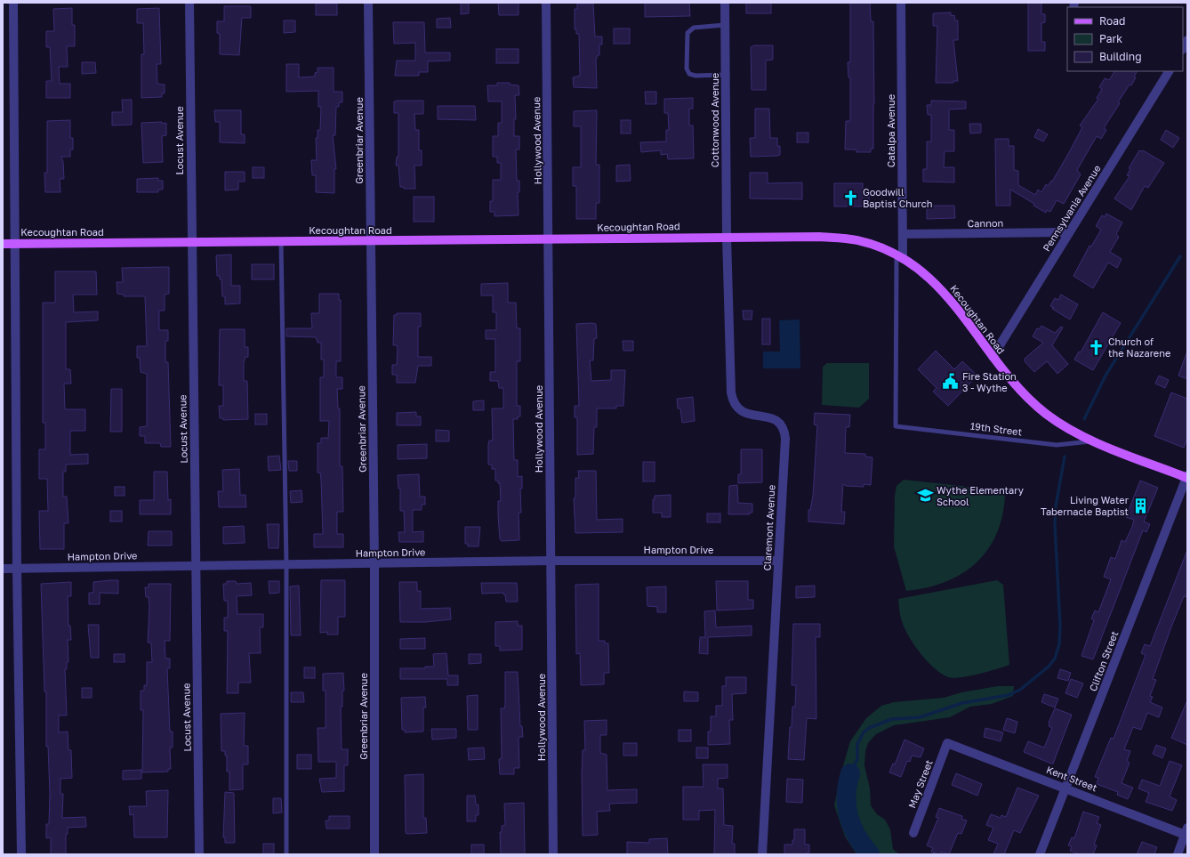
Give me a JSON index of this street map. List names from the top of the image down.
{
  "streets": {
    "main road": ["Kecoughtan Road"],
    "street": [
      "Cottonwood Avenue",
      "Catalpa Avenue",
      "Locust Avenue",
      "Greenbriar Avenue",
      "Hollywood Avenue",
      "Pennsylvania Avenue",
      "Cannon",
      "Claremont Avenue",
      "Hampton Drive",
      "Clifton Street",
      "Kent Street",
      "May Street"
    ],
    "lane": ["19th Street"]
  },
  "crossings": [
    ["Cottonwood Avenue", "Kecoughtan Road"],
    ["Cottonwood Avenue", "Claremont Avenue"],
    ["Catalpa Avenue", "Cannon"],
    ["Catalpa Avenue", "Kecoughtan Road"],
    ["Catalpa Avenue", "19th Street"],
    ["Locust Avenue", "Kecoughtan Road"],
    ["Locust Avenue", "Hampton Drive"],
    ["Greenbriar Avenue", "Kecoughtan Road"],
    ["Greenbriar Avenue", "Hampton Drive"],
    ["Hollywood Avenue", "Kecoughtan Road"],
    ["Hollywood Avenue", "Hampton Drive"],
    ["Pennsylvania Avenue", "Cannon"],
    ["Pennsylvania Avenue", "Kecoughtan Road"],
    ["Kecoughtan Road", "19th Street"],
    ["Kecoughtan Road", "Claremont Avenue"],
    ["Kecoughtan Road", "Clifton Street"],
    ["Claremont Avenue", "Hampton Drive"],
    ["Clifton Street", "Kent Street"],
    ["Kent Street", "May Street"]
  ],
  "places": {
    "church": ["Goodwill Baptist Church", "Church of the Nazarene"],
    "public building": ["Fire Station 3 - Wythe"],
    "school or university": ["Wythe Elementary School"],
    "building": ["Living Water Tabernacle Baptist"]
  },
  "legend": ["Road", "Park", "Building"]
}
